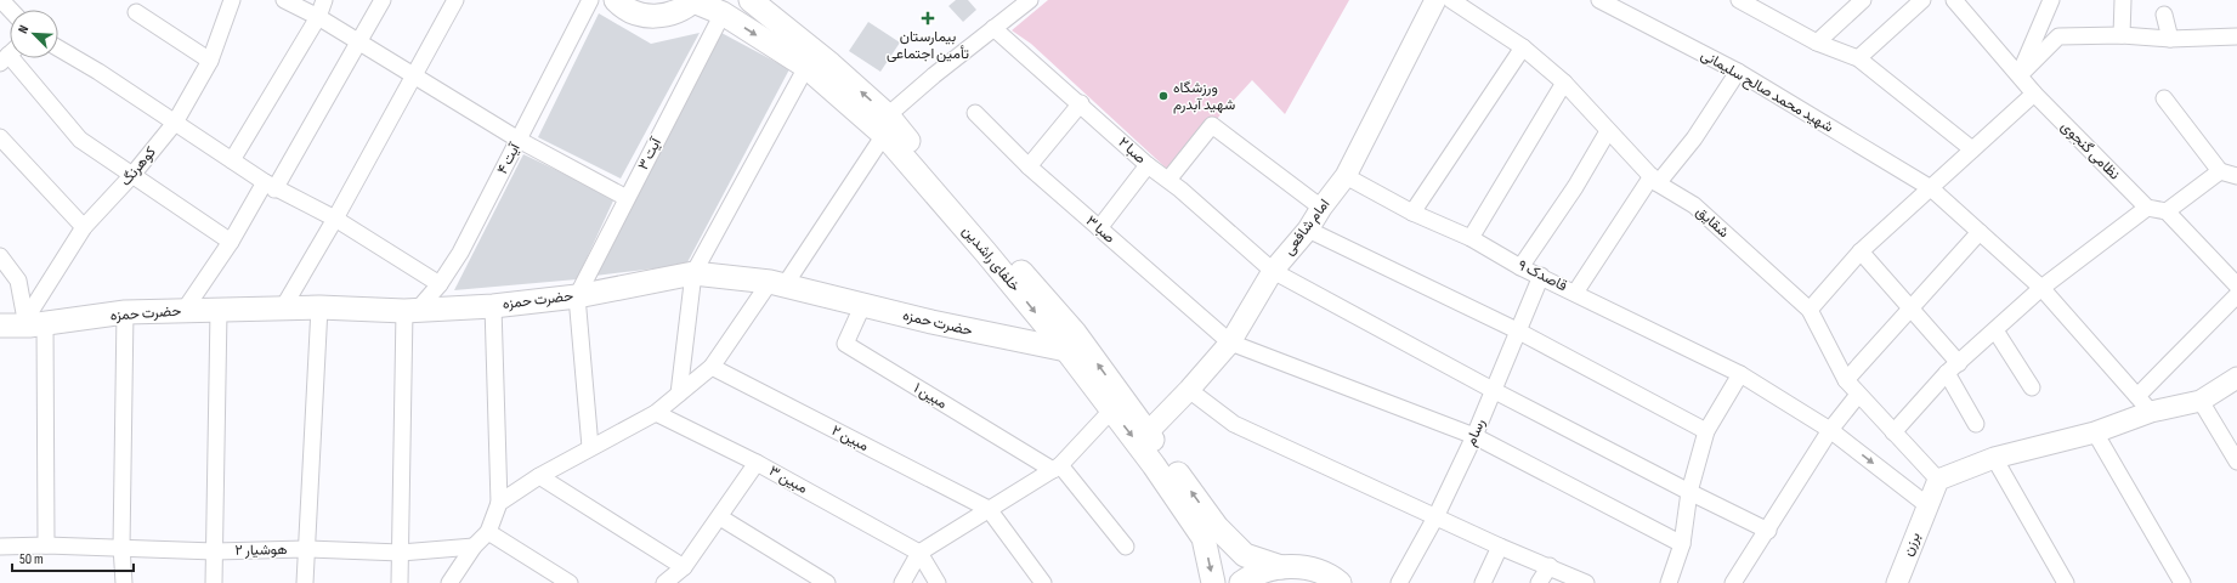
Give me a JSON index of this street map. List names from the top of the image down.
{
  "streets": {
    "main road": ["خلفای راشدین", "حضرت حمزه"],
    "street": [
      "شهید محمد صالح سلیمانی",
      "صبا ۲",
      "نظامی گنجوی",
      "آیت ۳",
      "آیت ۴",
      "کوهرنگ",
      "شقایق",
      "امام شافعی",
      "صبا ۳",
      "قاصدک ۹",
      "مبین ۱",
      "رسام",
      "مبین ۲",
      "مبین ۳",
      "برزن",
      "هوشیار ۲"
    ]
  },
  "crossings": [
    ["صبا ۲", "امام شافعی"],
    ["صبا ۲", "رسام"],
    ["آیت ۳", "خلفای راشدین"],
    ["آیت ۳", "حضرت حمزه"],
    ["آیت ۴", "حضرت حمزه"],
    ["کوهرنگ", "حضرت حمزه"],
    ["شقایق", "برزن"],
    ["امام شافعی", "صبا ۳"],
    ["امام شافعی", "خلفای راشدین"],
    ["امام شافعی", "قاصدک ۹"],
    ["خلفای راشدین", "حضرت حمزه"],
    ["قاصدک ۹", "رسام"],
    ["قاصدک ۹", "برزن"],
    ["حضرت حمزه", "مبین ۱"]
  ],
  "places": {
    "health": ["بیمارستان تأمین اجتماعی"],
    "other": ["ورزشگاه شهید آبدرم"]
  },
  "scale_bar": "50 m",
  "north": "top left"
}
